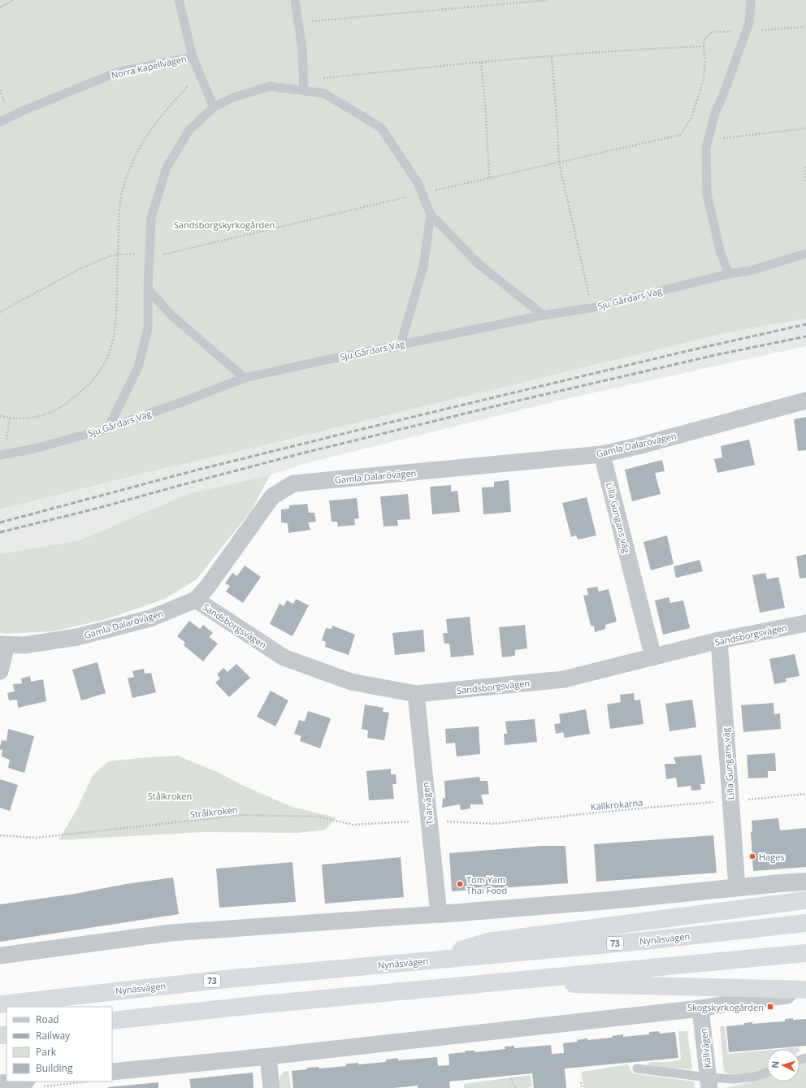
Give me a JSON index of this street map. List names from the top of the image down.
{
  "streets": {
    "highway": ["Nynäsvägen", "73"],
    "street": [
      "Gamla Dalarövägen",
      "Lilla Gungans väg",
      "Sandsborgsvägen",
      "Tvärvägen",
      "Källvägen"
    ],
    "lane": ["Norra Kapellvägen", "Sju Gårdars Väg"],
    "path": ["Källkrokarna", "Strålkroken"]
  },
  "crossings": [
    ["Gamla Dalarövägen", "Lilla Gungans väg"],
    ["Gamla Dalarövägen", "Sandsborgsvägen"],
    ["Lilla Gungans väg", "Sandsborgsvägen"],
    ["Lilla Gungans väg", "Källkrokarna"],
    ["Sandsborgsvägen", "Tvärvägen"],
    ["Tvärvägen", "Källkrokarna"],
    ["Tvärvägen", "Strålkroken"],
    ["Källkrokarna", "Strålkroken"]
  ],
  "parks": ["Sandsborgskyrkogården", "Stålkroken"],
  "places": {
    "other": ["Hages", "Tom Yam Thai Food"],
    "transit": ["Skogskyrkogården"]
  },
  "legend": [
    "Road",
    "Railway",
    "Park",
    "Building"
  ],
  "north": "left"
}
